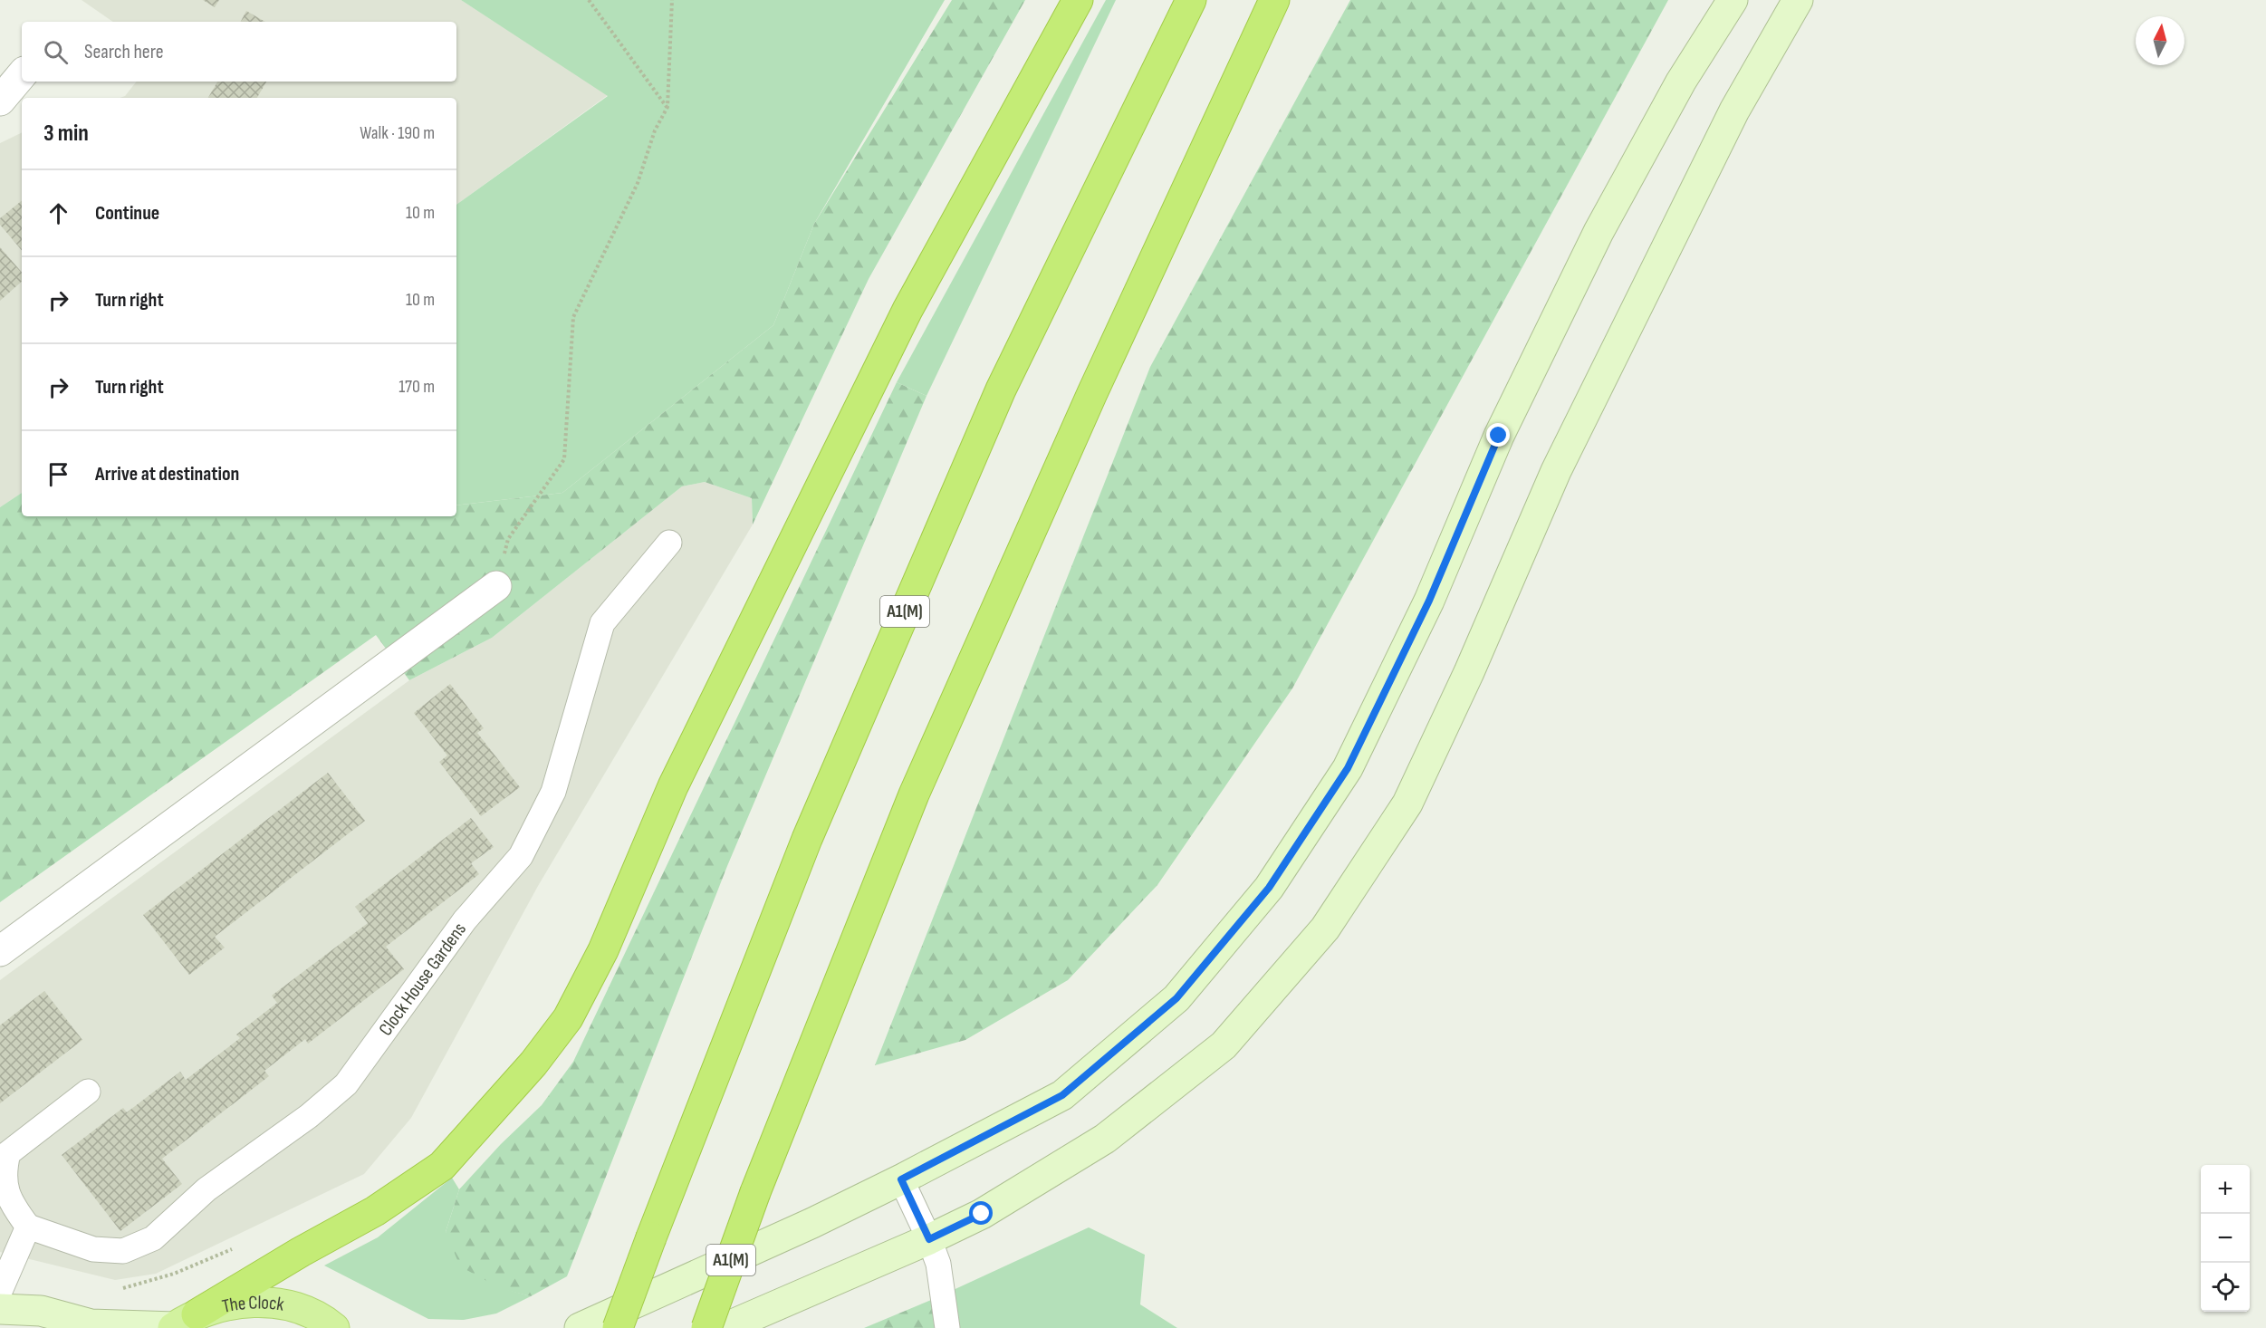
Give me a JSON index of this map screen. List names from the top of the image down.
{
  "streets": {
    "highway": ["A1(M)"],
    "main road": ["The Clock"],
    "lane": ["Clock House Gardens"]
  },
  "north": "top",
  "page": {
    "search": "Search here",
    "heading": ["3 min", "Walk · 190 m"],
    "list": [
      ["Continue", "10 m"],
      ["Turn right", "10 m"],
      ["Turn right", "170 m"],
      "Arrive at destination"
    ],
    "map_buttons": ["+", "−"]
  }
}
